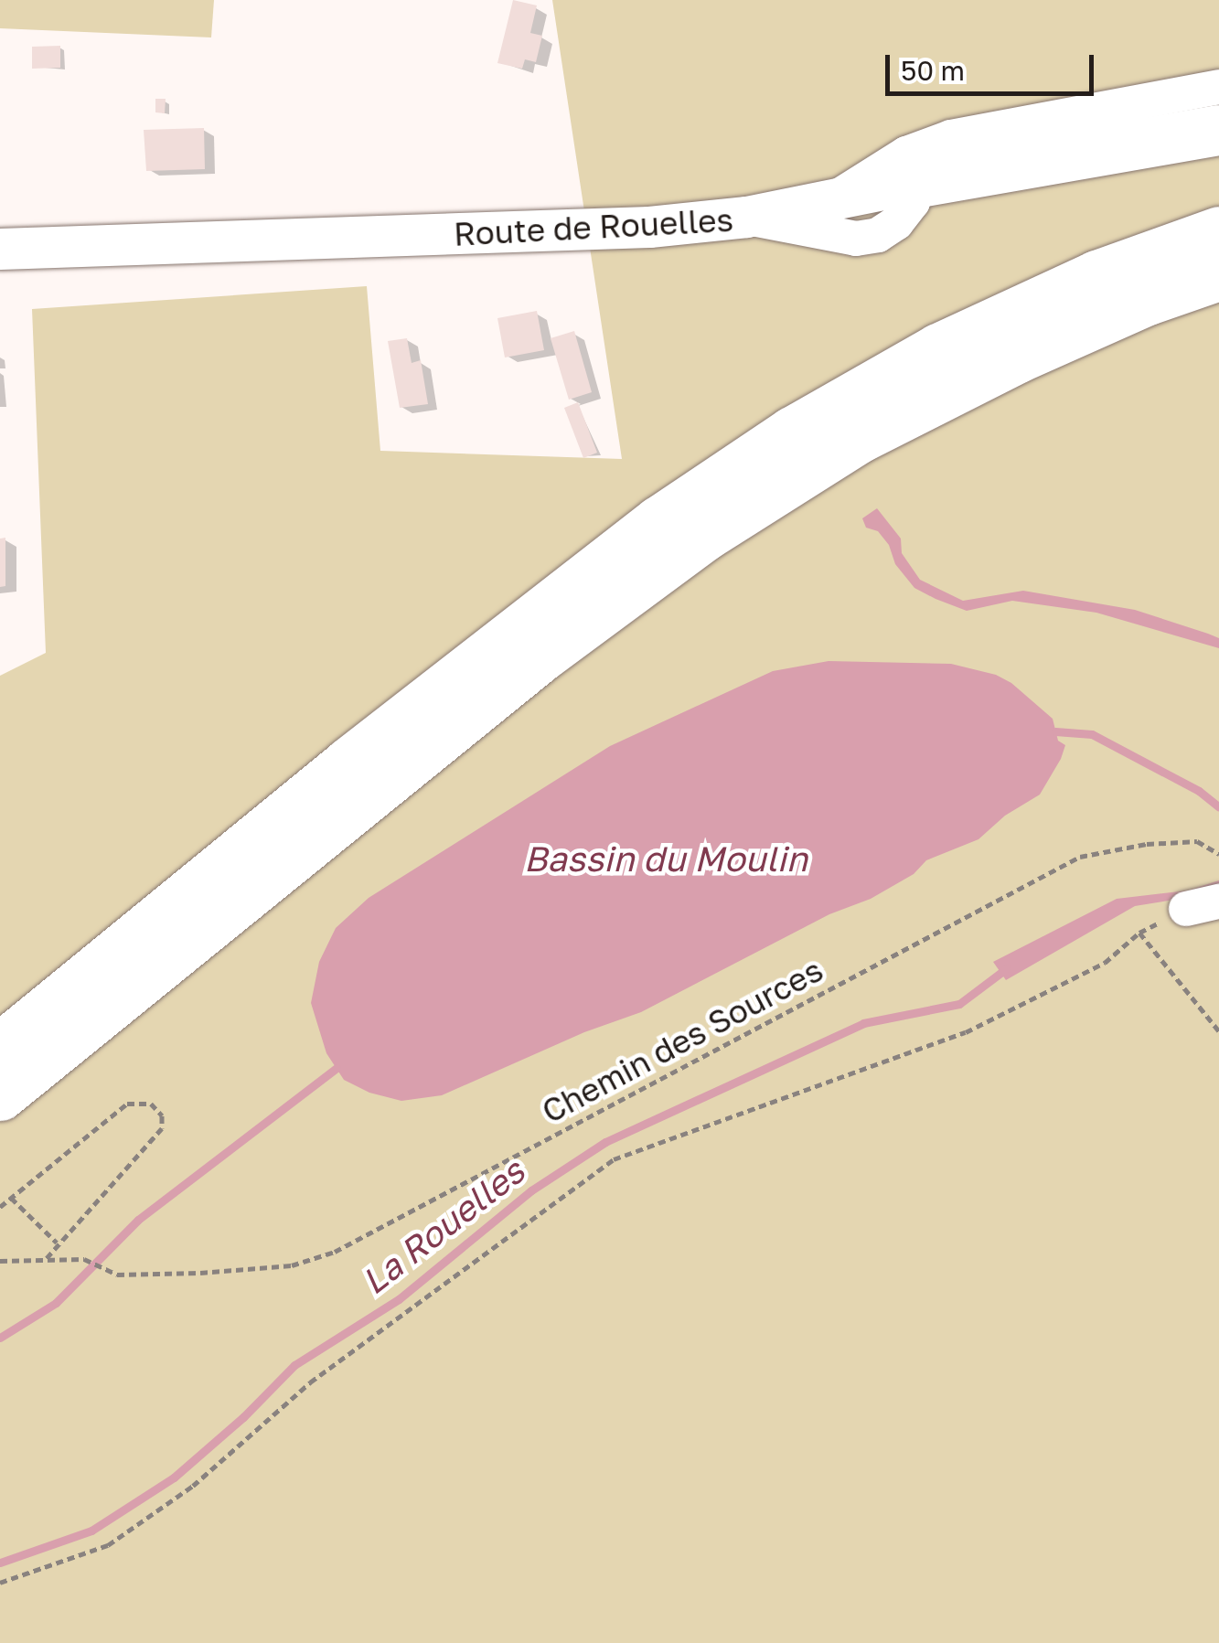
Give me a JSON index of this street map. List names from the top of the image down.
{
  "streets": {
    "street": ["Route de Rouelles"],
    "path": ["Chemin des Sources"]
  },
  "water": ["Bassin du Moulin", "La Rouelles"],
  "scale_bar": "50 m"
}
